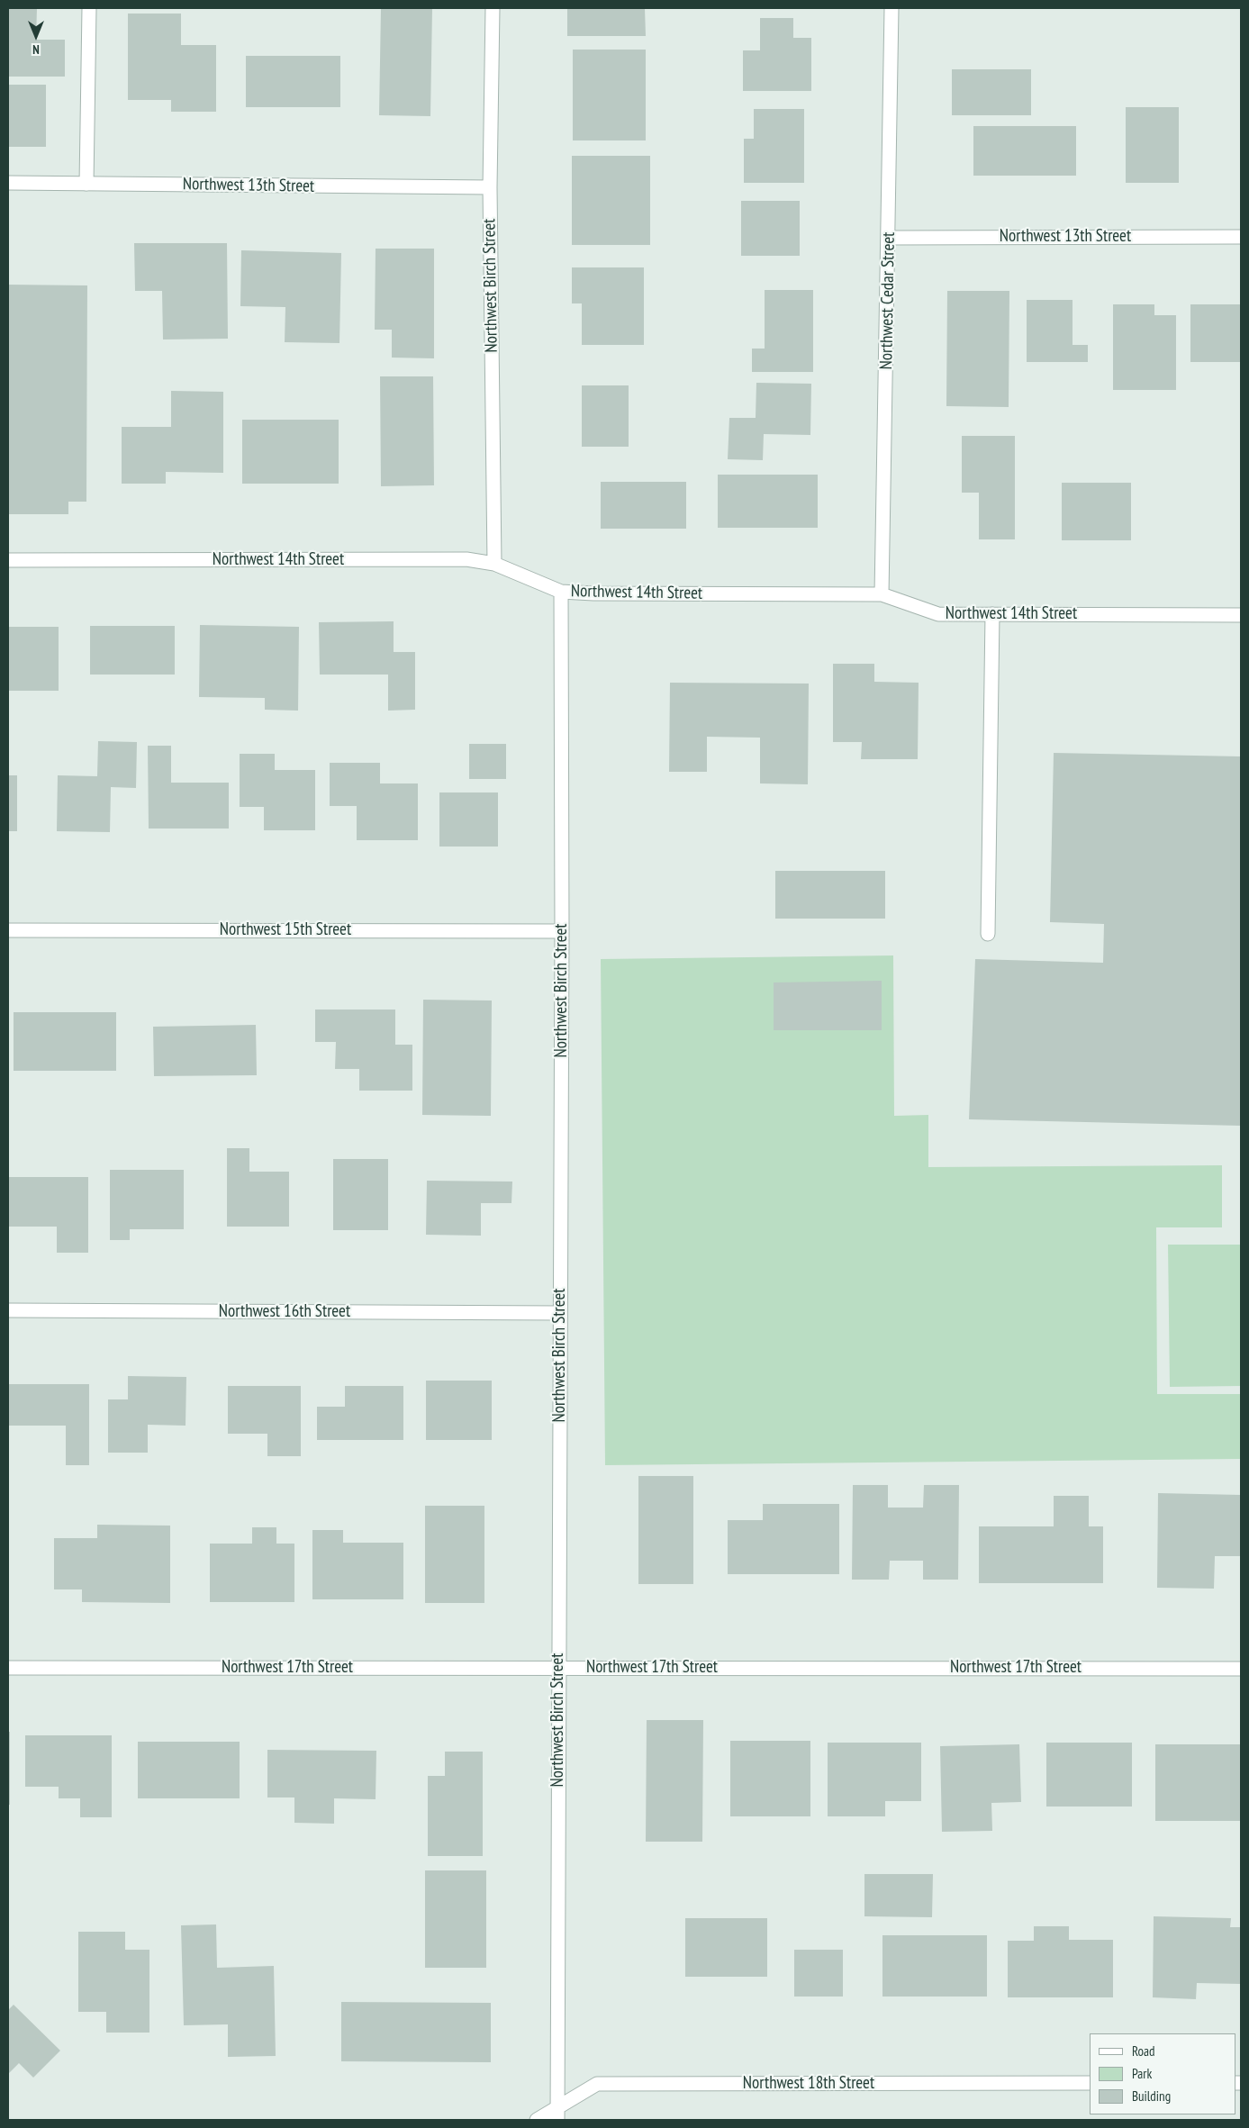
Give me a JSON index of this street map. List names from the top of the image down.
{
  "streets": {
    "street": [
      "Northwest 13th Street",
      "Northwest Birch Street",
      "Northwest Cedar Street",
      "Northwest 14th Street",
      "Northwest 15th Street",
      "Northwest 16th Street",
      "Northwest 17th Street",
      "Northwest 18th Street"
    ]
  },
  "crossings": [
    ["Northwest 13th Street", "Northwest Birch Street"],
    ["Northwest 13th Street", "Northwest Cedar Street"],
    ["Northwest Birch Street", "Northwest 14th Street"],
    ["Northwest Birch Street", "Northwest 15th Street"],
    ["Northwest Birch Street", "Northwest 16th Street"],
    ["Northwest Birch Street", "Northwest 17th Street"],
    ["Northwest Birch Street", "Northwest 18th Street"],
    ["Northwest Cedar Street", "Northwest 14th Street"]
  ],
  "legend": ["Road", "Park", "Building"],
  "north": "bottom"
}
